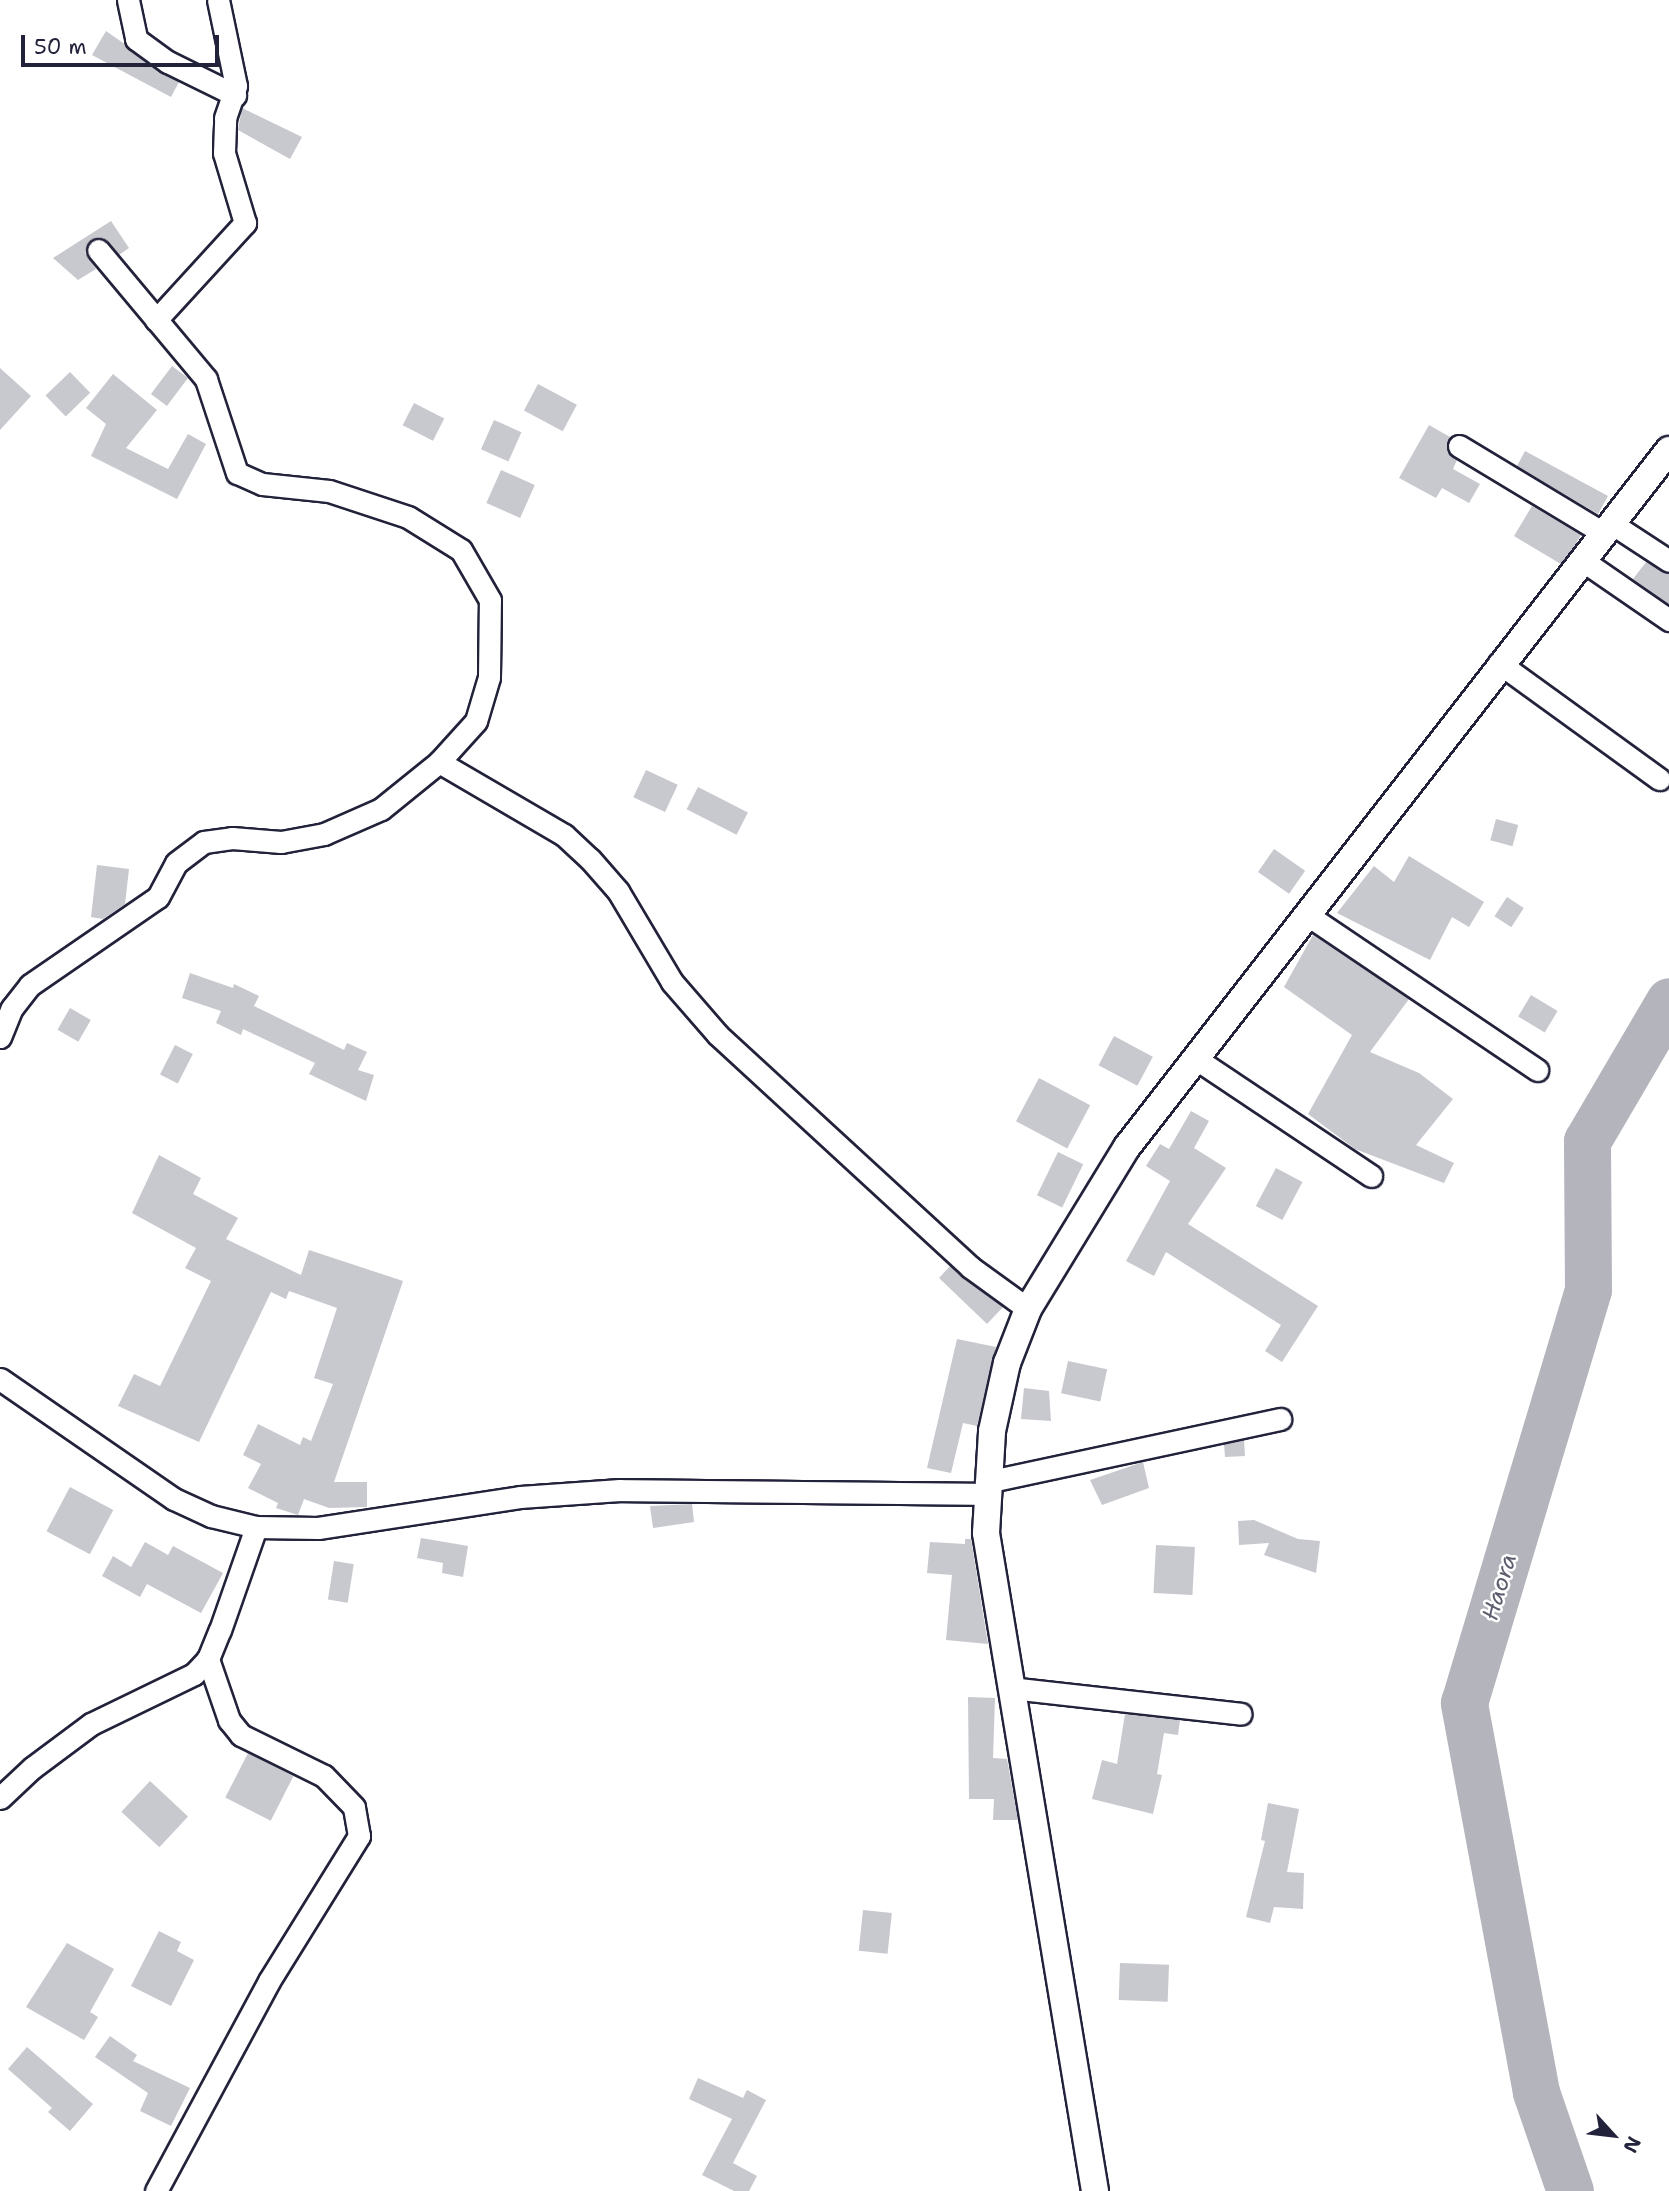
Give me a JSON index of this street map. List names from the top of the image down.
{
  "water": ["Haora"],
  "scale_bar": "50 m",
  "north": "bottom right"
}
